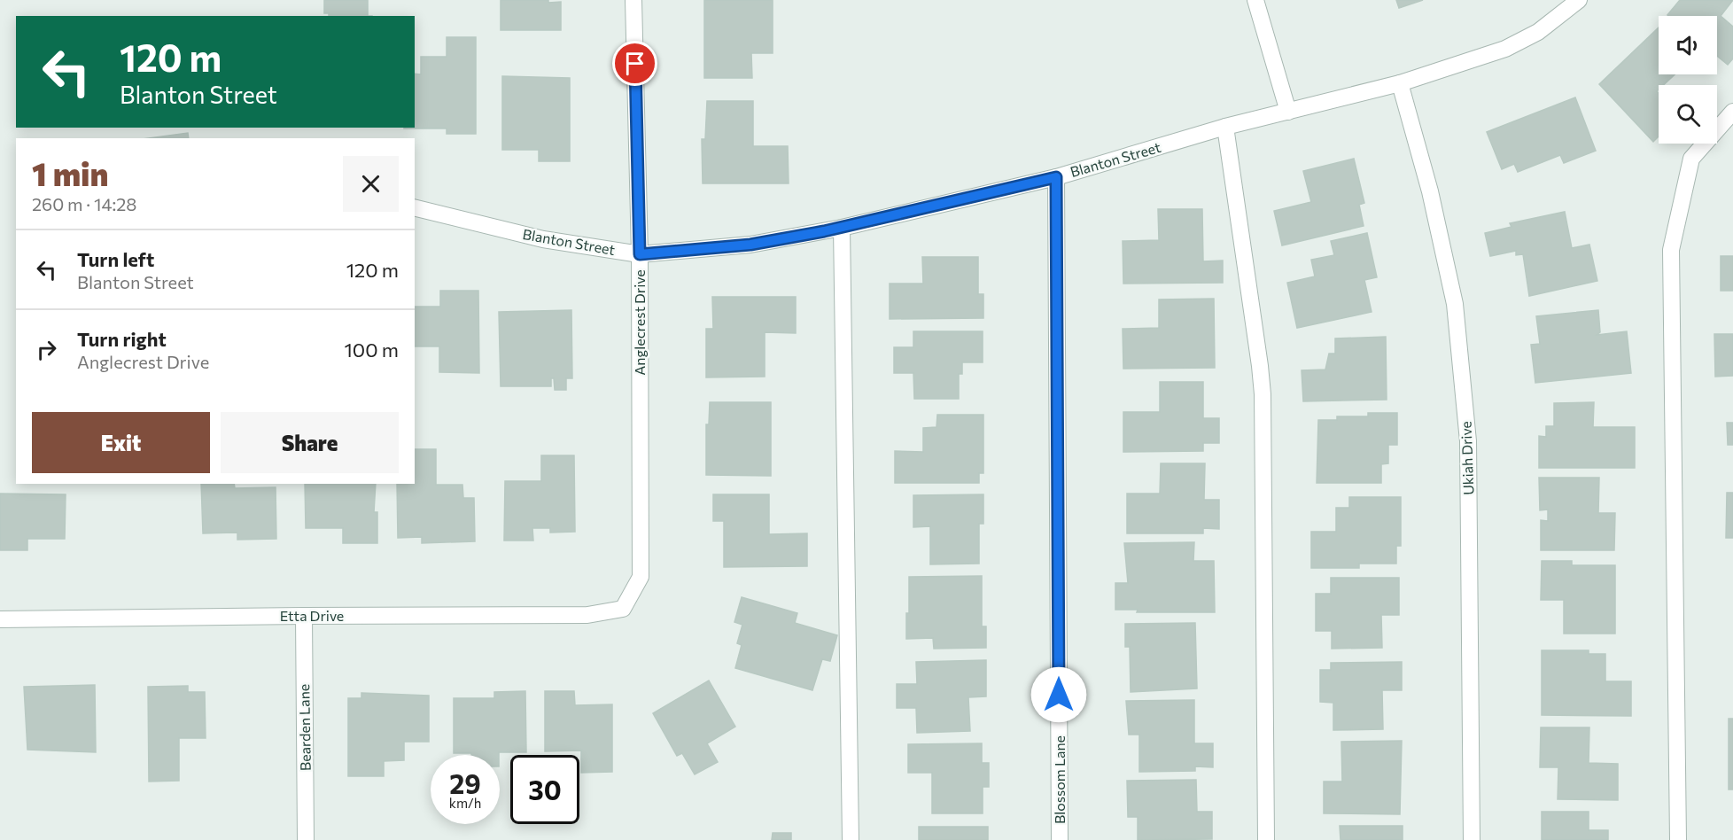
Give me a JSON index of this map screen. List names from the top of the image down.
{
  "streets": {
    "street": [
      "Blanton Street",
      "Anglecrest Drive",
      "Ukiah Drive",
      "Etta Drive",
      "Bearden Lane",
      "Blossom Lane"
    ]
  },
  "crossings": [
    ["Blanton Street", "Anglecrest Drive"],
    ["Blanton Street", "Ukiah Drive"],
    ["Blanton Street", "Blossom Lane"],
    ["Anglecrest Drive", "Etta Drive"],
    ["Etta Drive", "Bearden Lane"]
  ],
  "page": {
    "turn": ["120 m", "Blanton Street"],
    "heading": ["1 min", "260 m · 14:28"],
    "list": [
      {
        "name": "Turn left",
        "note": "Blanton Street",
        "value": "120 m"
      },
      {
        "name": "Turn right",
        "note": "Anglecrest Drive",
        "value": "100 m"
      }
    ],
    "buttons": ["Exit", "Share"],
    "speed": "29 km/h",
    "limit": "30"
  }
}
